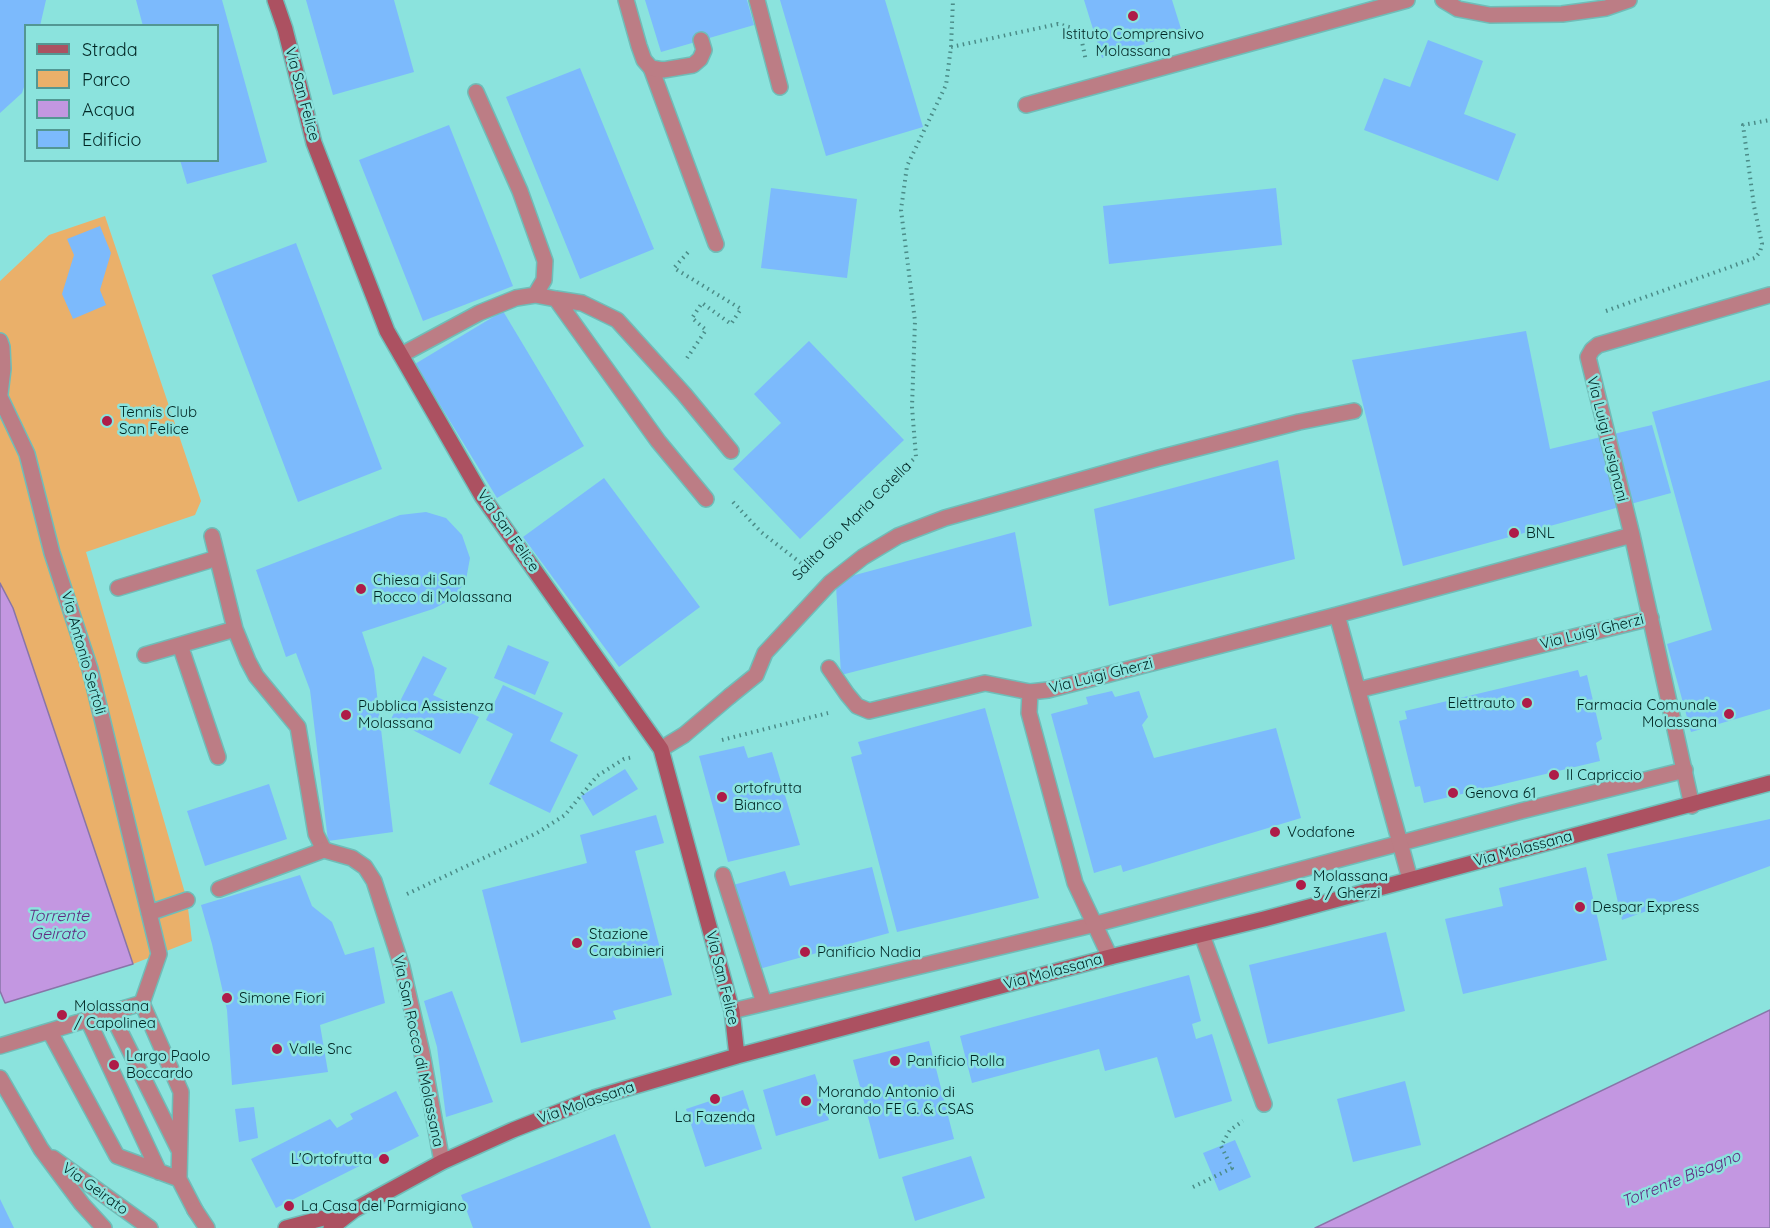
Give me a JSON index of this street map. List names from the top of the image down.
{
  "streets": {
    "main road": ["Via San Felice", "Via Molassana"],
    "street": [
      "Via Luigi Lusignani",
      "Via Luigi Gherzi",
      "Via Antonio Sertoli",
      "Via San Rocco di Molassana",
      "Via Geirato"
    ],
    "path": ["Salita Gio Maria Cotella"]
  },
  "crossings": [
    ["Via San Felice", "Via Molassana"],
    ["Via Luigi Lusignani", "Via Luigi Gherzi"],
    ["Via Luigi Gherzi", "Via Molassana"],
    ["Via Molassana", "Via San Rocco di Molassana"]
  ],
  "water": ["Torrente Geirato", "Torrente Bisagno"],
  "places": [
    "Istituto Comprensivo Molassana",
    "Tennis Club San Felice",
    "BNL",
    "Chiesa di San Rocco di Molassana",
    "Elettrauto",
    "Farmacia Comunale Molassana",
    "Pubblica Assistenza Molassana",
    "Il Capriccio",
    "Genova 61",
    "ortofrutta Bianco",
    "Vodafone",
    "Molassana 3 / Gherzi",
    "Despar Express",
    "Stazione Carabinieri",
    "Panificio Nadia",
    "Simone Fiori",
    "Molassana / Capolinea",
    "Valle Snc",
    "Panificio Rolla",
    "Largo Paolo Boccardo",
    "La Fazenda",
    "Morando Antonio di Morando FE G. & CSAS",
    "L'Ortofrutta",
    "La Casa del Parmigiano"
  ],
  "legend": [
    "Strada",
    "Parco",
    "Acqua",
    "Edificio"
  ]
}
